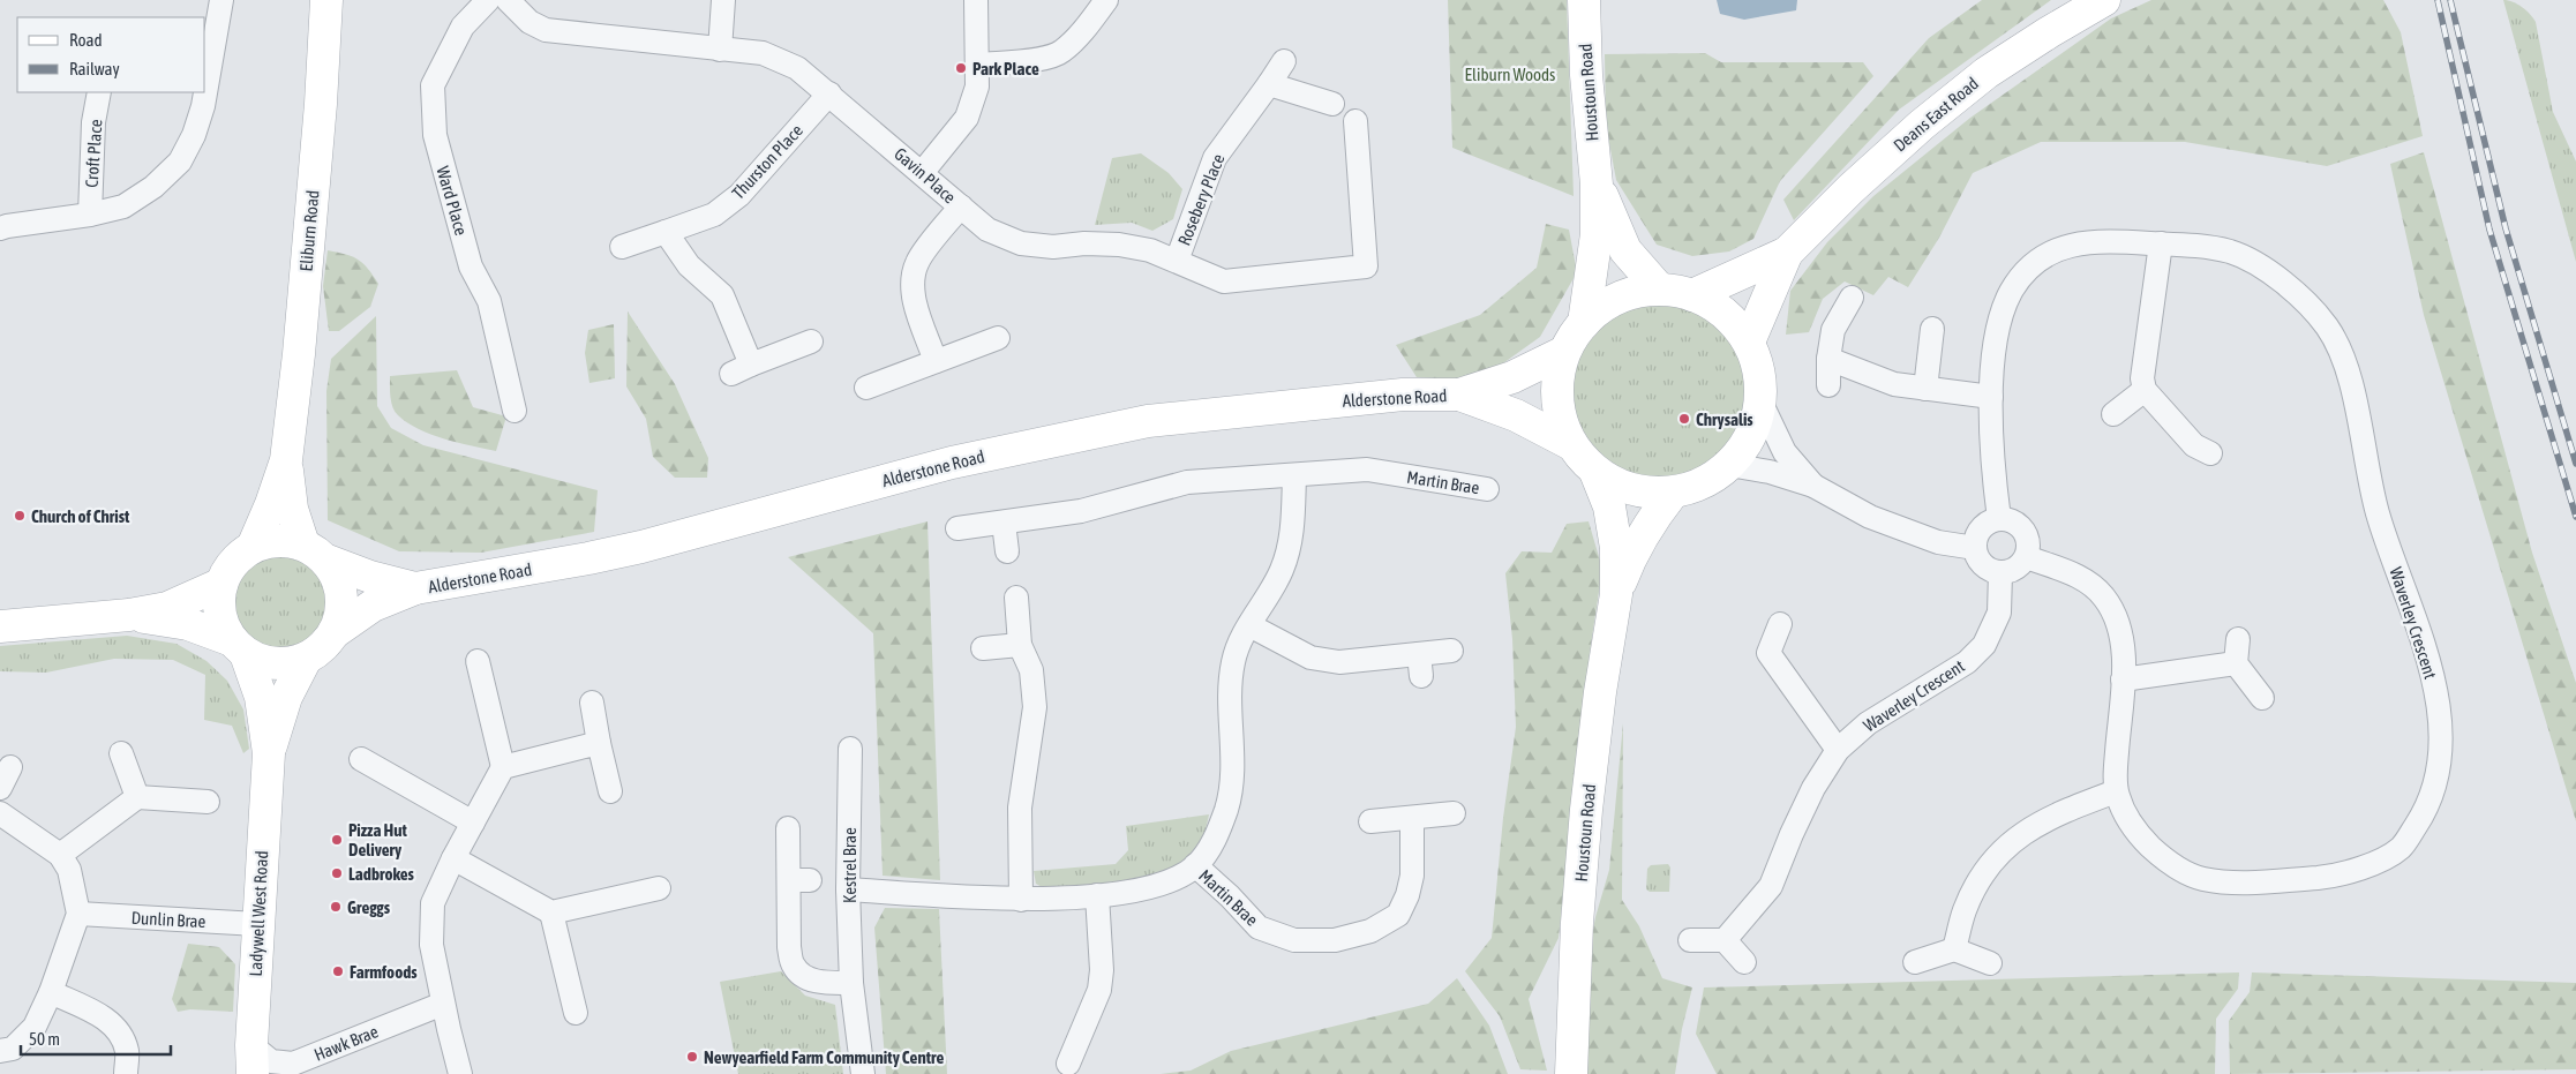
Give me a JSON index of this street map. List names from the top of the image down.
{
  "streets": {
    "street": [
      "Houstoun Road",
      "Deans East Road",
      "Croft Place",
      "Thurston Place",
      "Gavin Place",
      "Rosebery Place",
      "Ward Place",
      "Eliburn Road",
      "Alderstone Road",
      "Martin Brae",
      "Waverley Crescent",
      "Kestrel Brae",
      "Ladywell West Road",
      "Dunlin Brae",
      "Hawk Brae"
    ]
  },
  "crossings": [
    ["Houstoun Road", "Deans East Road"],
    ["Houstoun Road", "Alderstone Road"],
    ["Deans East Road", "Alderstone Road"],
    ["Thurston Place", "Gavin Place"],
    ["Gavin Place", "Rosebery Place"],
    ["Eliburn Road", "Alderstone Road"],
    ["Eliburn Road", "Ladywell West Road"],
    ["Alderstone Road", "Ladywell West Road"],
    ["Martin Brae", "Kestrel Brae"],
    ["Ladywell West Road", "Dunlin Brae"],
    ["Ladywell West Road", "Hawk Brae"]
  ],
  "parks": ["Eliburn Woods"],
  "places": [
    "Park Place",
    "Chrysalis",
    "Church of Christ",
    "Pizza Hut Delivery",
    "Ladbrokes",
    "Greggs",
    "Farmfoods",
    "Newyearfield Farm Community Centre"
  ],
  "legend": ["Road", "Railway"],
  "scale_bar": "50 m"
}
